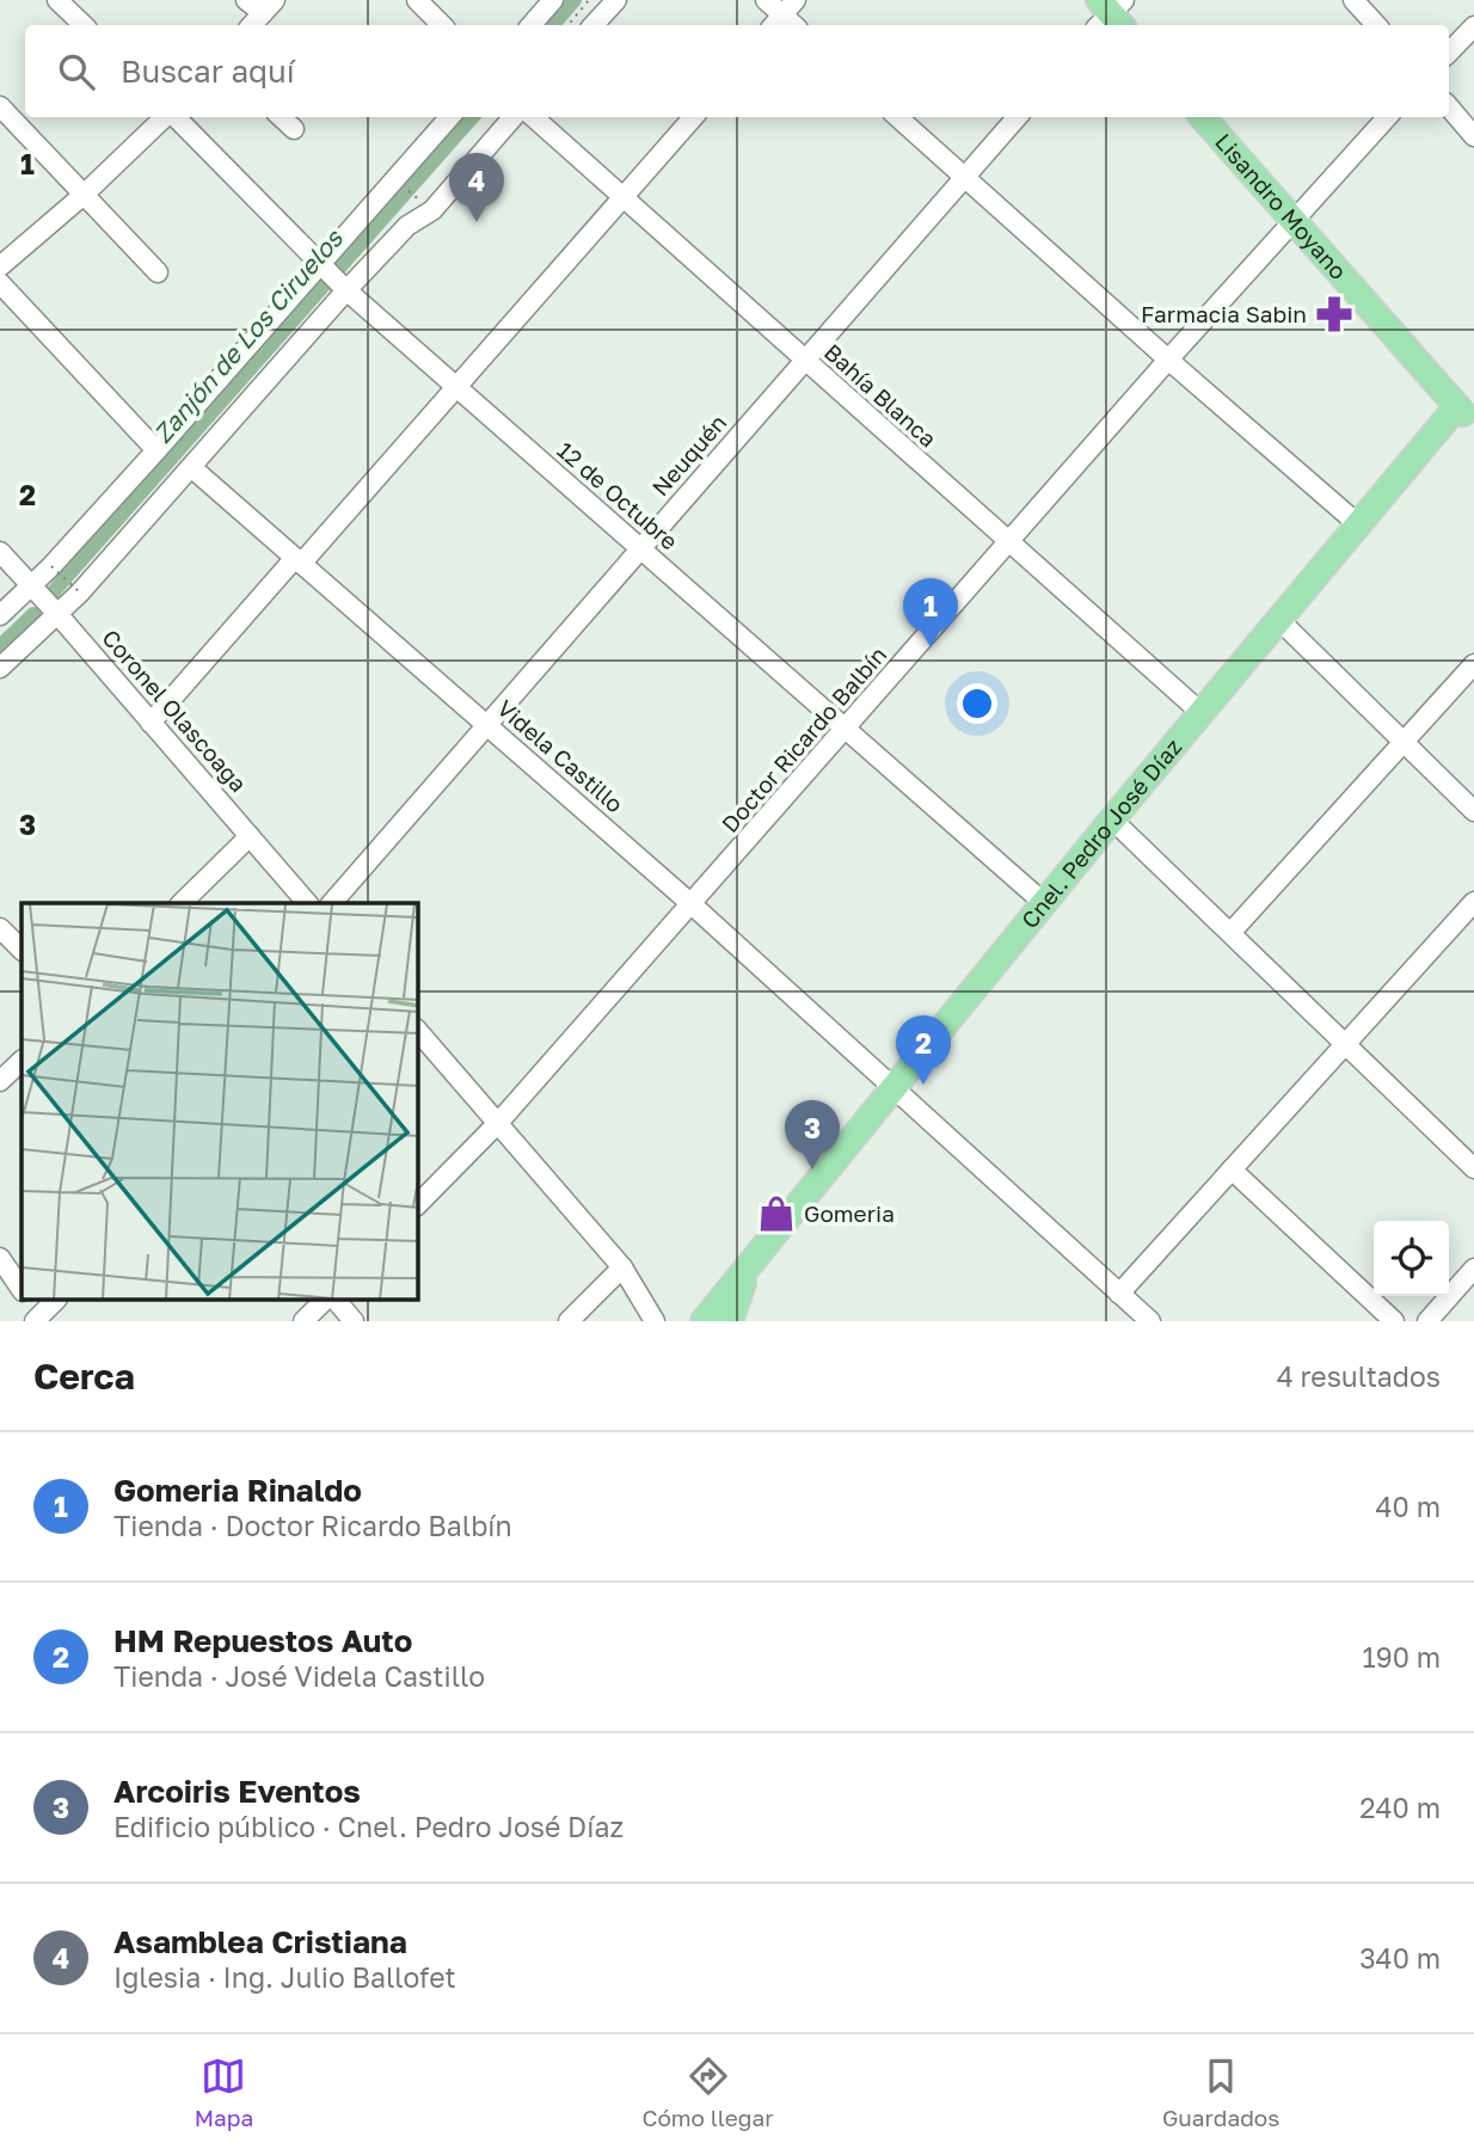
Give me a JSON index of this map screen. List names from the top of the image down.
{
  "streets": {
    "main road": ["Lisandro Moyano", "Cnel. Pedro José Díaz"],
    "street": [
      "Bahía Blanca",
      "Neuquén",
      "12 de Octubre",
      "Coronel Olascoaga",
      "Doctor Ricardo Balbín",
      "Videla Castillo"
    ]
  },
  "crossings": [
    ["Lisandro Moyano", "Doctor Ricardo Balbín"],
    ["Lisandro Moyano", "Cnel. Pedro José Díaz"],
    ["Bahía Blanca", "Neuquén"],
    ["Bahía Blanca", "Doctor Ricardo Balbín"],
    ["Bahía Blanca", "Cnel. Pedro José Díaz"],
    ["Neuquén", "12 de Octubre"],
    ["Neuquén", "Videla Castillo"],
    ["12 de Octubre", "Doctor Ricardo Balbín"],
    ["12 de Octubre", "Cnel. Pedro José Díaz"],
    ["Doctor Ricardo Balbín", "Videla Castillo"],
    ["Videla Castillo", "Cnel. Pedro José Díaz"]
  ],
  "water": ["Zanjón de Los Ciruelos"],
  "places": {
    "pharmacy": ["Farmacia Sabin"],
    "shop": ["Gomeria"]
  },
  "page": {
    "search": "Buscar aquí",
    "pins": [
      "4",
      "1",
      "2",
      "3"
    ],
    "heading": ["Cerca", "4 resultados"],
    "list": [
      {
        "mark": "1",
        "name": "Gomeria Rinaldo",
        "note": "Tienda · Doctor Ricardo Balbín",
        "value": "40 m"
      },
      {
        "mark": "2",
        "name": "HM Repuestos Auto",
        "note": "Tienda · José Videla Castillo",
        "value": "190 m"
      },
      {
        "mark": "3",
        "name": "Arcoiris Eventos",
        "note": "Edificio público · Cnel. Pedro José Díaz",
        "value": "240 m"
      },
      {
        "mark": "4",
        "name": "Asamblea Cristiana",
        "note": "Iglesia · Ing. Julio Ballofet",
        "value": "340 m"
      }
    ],
    "nav": ["Mapa", "Cómo llegar", "Guardados"]
  },
  "grid": {
    "rows": ["1", "2", "3"]
  }
}
